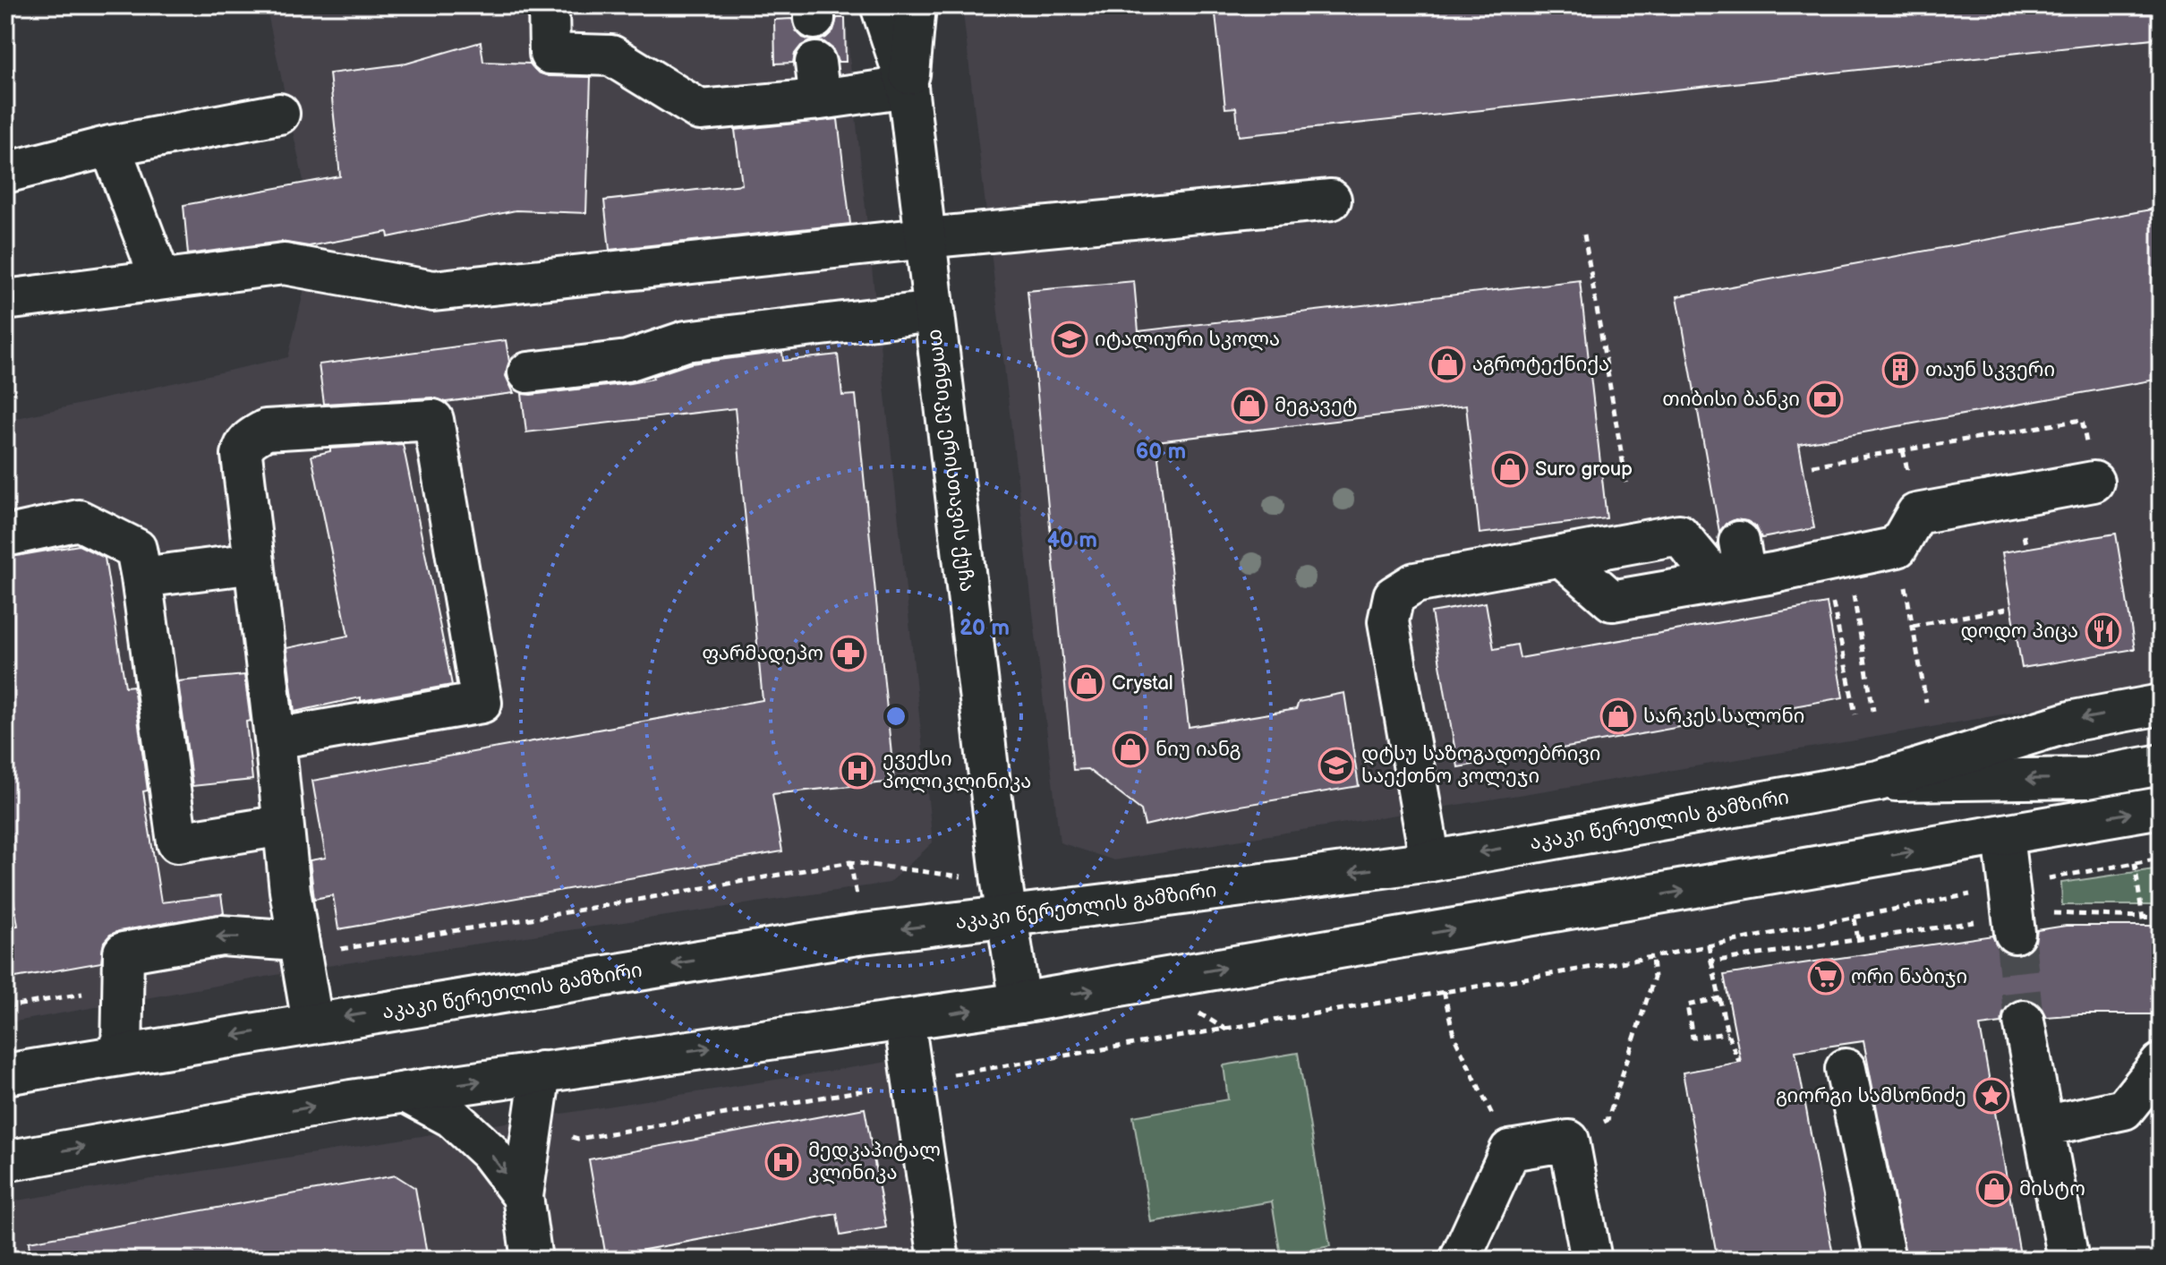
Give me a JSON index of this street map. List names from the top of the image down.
{
  "streets": {
    "main road": ["თორნიკე ერისთავის ქუჩა", "აკაკი წერეთლის გამზირი"]
  },
  "crossings": [
    ["თორნიკე ერისთავის ქუჩა", "აკაკი წერეთლის გამზირი"]
  ],
  "places": {
    "school or university": ["იტალიური სკოლა", "დტსუ საზოგადოებრივი საექთნო კოლეჯი"],
    "shop": [
      "აგროტექნიქა",
      "მეგავეტ",
      "Suro group",
      "Crystal",
      "სარკეს სალონი",
      "ნიუ იანგ",
      "მისტო"
    ],
    "building": ["თაუნ სკვერი"],
    "bank": ["თიბისი ბანკი"],
    "restaurant": ["დოდო პიცა"],
    "pharmacy": ["ფარმადეპო"],
    "hospital": ["ევექსი პოლიკლინიკა", "მედკაპიტალ კლინიკა"],
    "supermarket": ["ორი ნაბიჯი"],
    "place": ["გიორგი სამსონიძე"]
  },
  "rings": ["60 m", "40 m", "20 m"]
}
